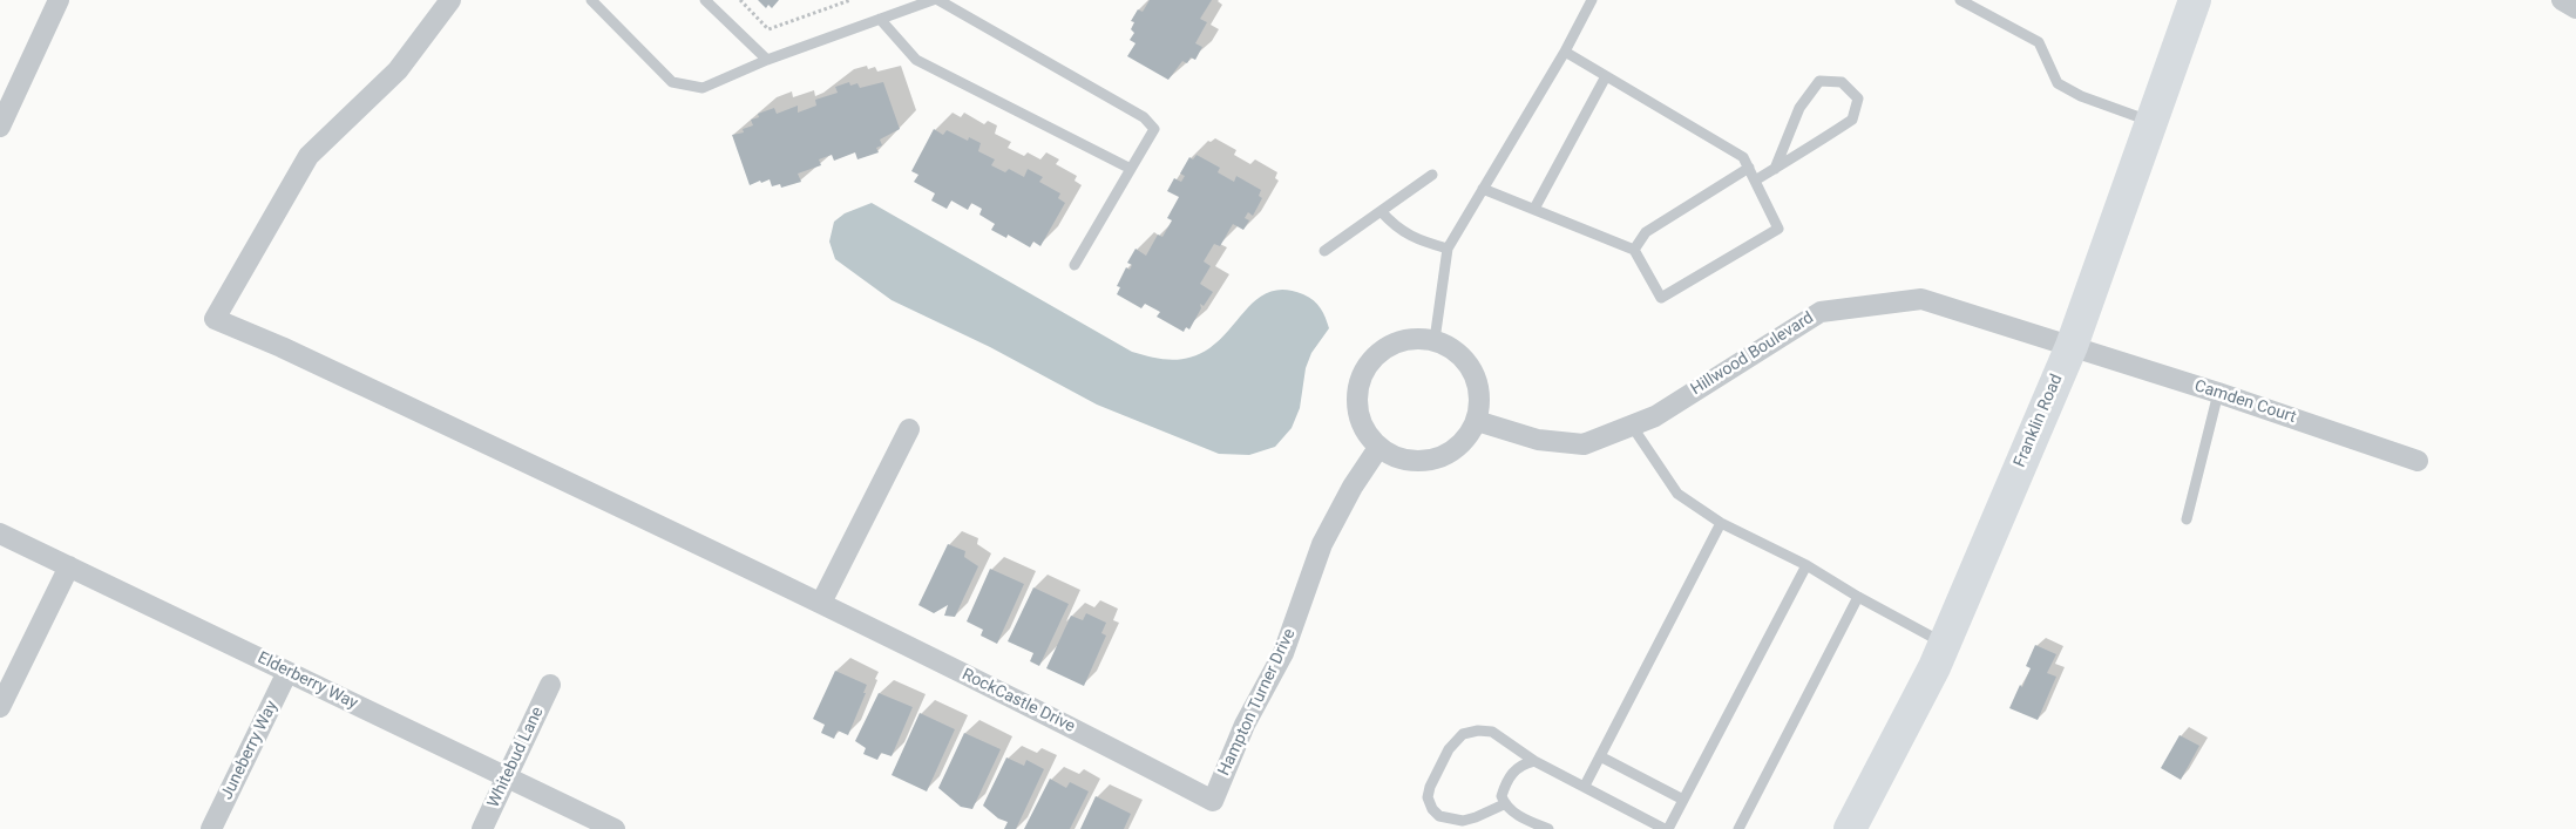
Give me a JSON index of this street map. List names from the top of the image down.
{
  "streets": {
    "main road": ["Franklin Road"],
    "street": [
      "Hillwood Boulevard",
      "Camden Court",
      "Elderberry Way",
      "RockCastle Drive",
      "Hampton Turner Drive",
      "Juneberry Way",
      "Whitebud Lane"
    ]
  },
  "crossings": [
    ["Hillwood Boulevard", "Camden Court"],
    ["Hillwood Boulevard", "Franklin Road"],
    ["Hillwood Boulevard", "Hampton Turner Drive"],
    ["Camden Court", "Franklin Road"],
    ["Elderberry Way", "Juneberry Way"],
    ["Elderberry Way", "Whitebud Lane"],
    ["RockCastle Drive", "Hampton Turner Drive"]
  ]
}
